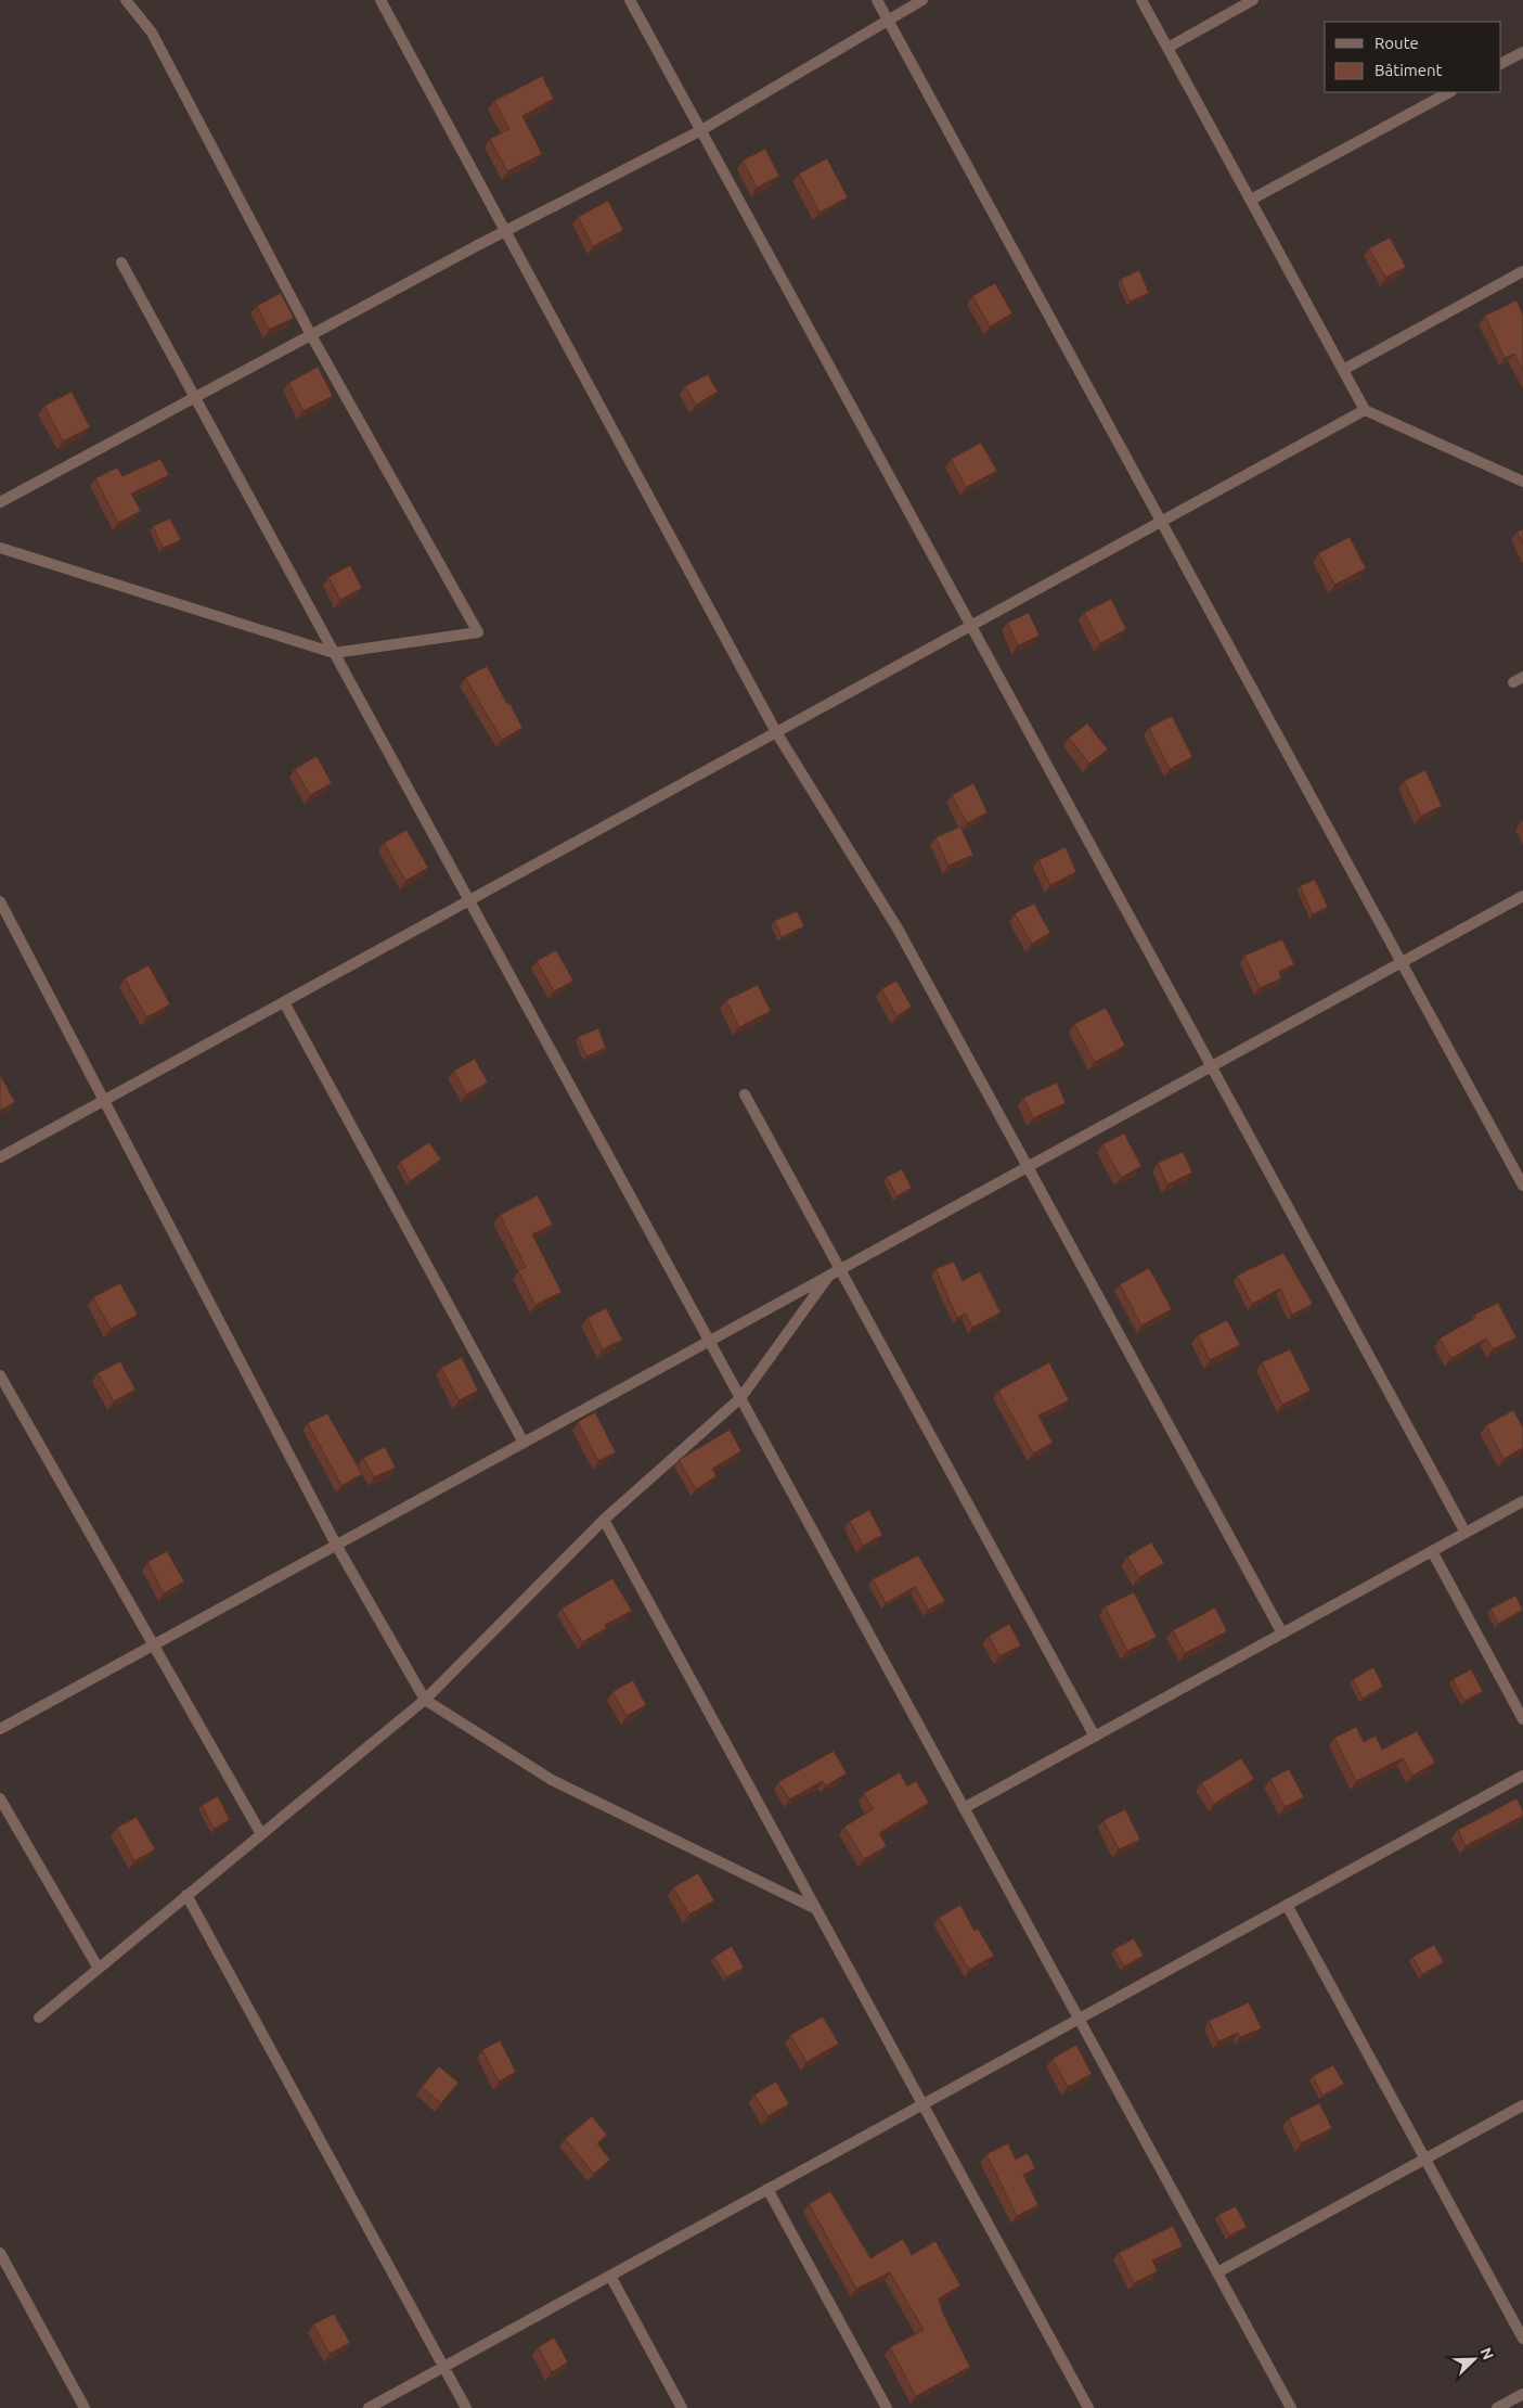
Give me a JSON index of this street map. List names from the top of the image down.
{
  "legend": ["Route", "Bâtiment"],
  "north": "top right"
}
